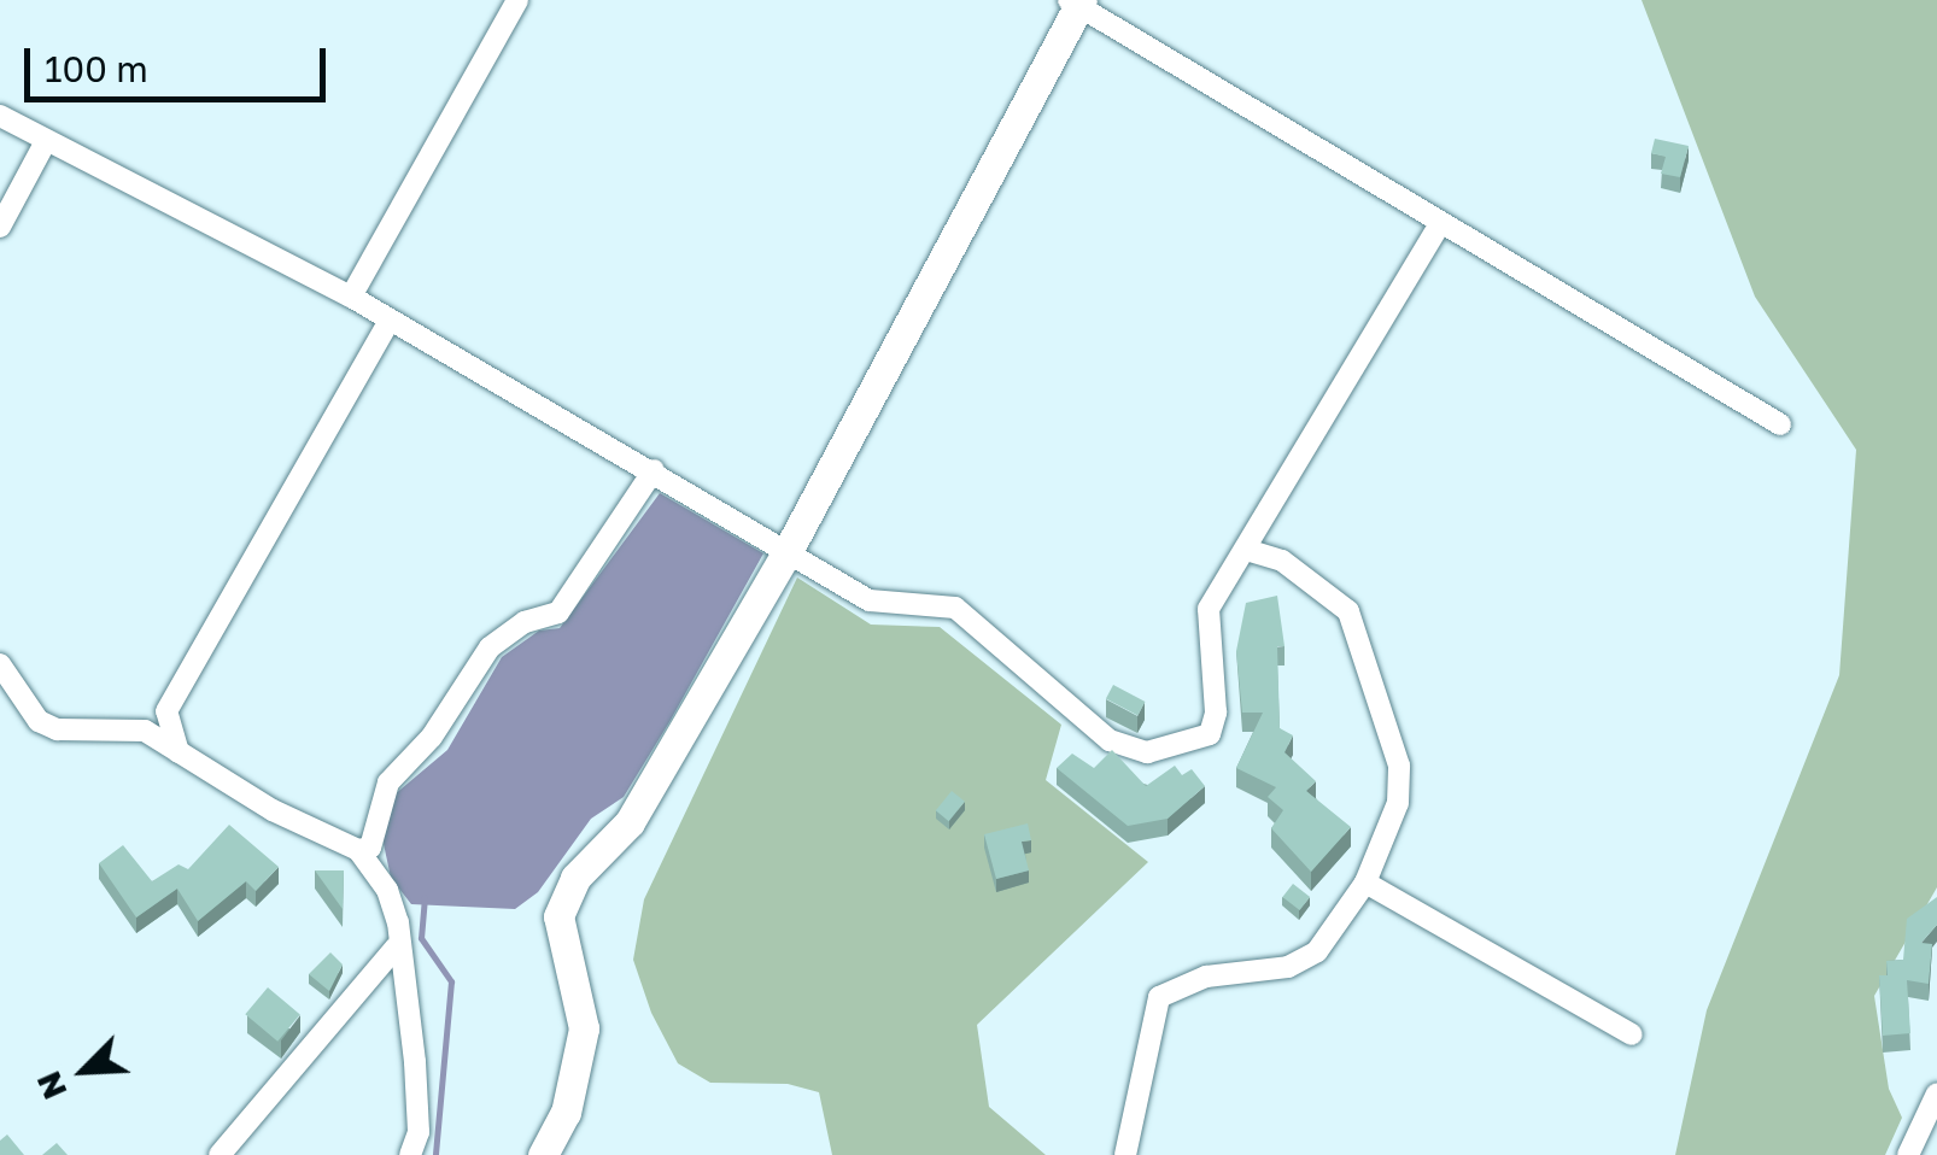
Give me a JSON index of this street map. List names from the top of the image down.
{
  "scale_bar": "100 m",
  "north": "bottom left"
}
